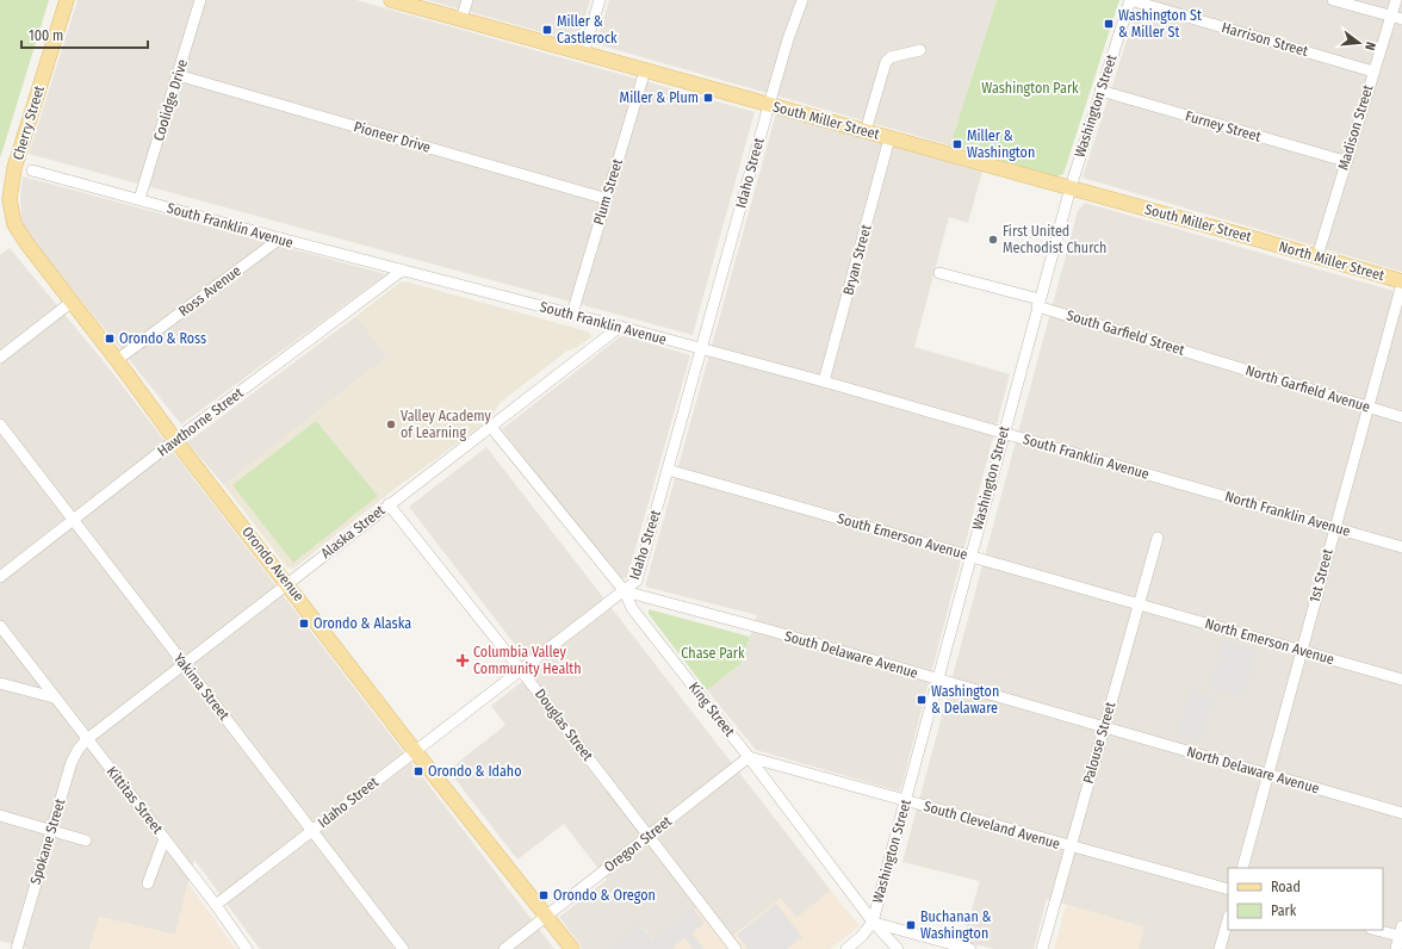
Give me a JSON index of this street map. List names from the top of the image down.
{
  "streets": {
    "main road": [
      "South Miller Street",
      "Cherry Street",
      "North Miller Street",
      "Orondo Avenue"
    ],
    "street": [
      "Harrison Street",
      "Coolidge Drive",
      "Washington Street",
      "Furney Street",
      "Madison Street",
      "Pioneer Drive",
      "Idaho Street",
      "Plum Street",
      "South Franklin Avenue",
      "Bryan Street",
      "Ross Avenue",
      "South Garfield Street",
      "North Garfield Avenue",
      "Hawthorne Street",
      "North Franklin Avenue",
      "Alaska Street",
      "South Emerson Avenue",
      "1st Street",
      "North Emerson Avenue",
      "South Delaware Avenue",
      "Yakima Street",
      "King Street",
      "Douglas Street",
      "Palouse Street",
      "North Delaware Avenue",
      "Kittitas Street",
      "South Cleveland Avenue",
      "Spokane Street",
      "Oregon Street"
    ]
  },
  "crossings": [
    ["Harrison Street", "Washington Street"],
    ["Harrison Street", "Madison Street"],
    ["Coolidge Drive", "Pioneer Drive"],
    ["Coolidge Drive", "South Franklin Avenue"],
    ["Washington Street", "South Miller Street"],
    ["Washington Street", "Furney Street"],
    ["Washington Street", "South Franklin Avenue"],
    ["Washington Street", "South Garfield Street"],
    ["Washington Street", "South Emerson Avenue"],
    ["Washington Street", "South Delaware Avenue"],
    ["Washington Street", "King Street"],
    ["Washington Street", "South Cleveland Avenue"],
    ["South Miller Street", "Idaho Street"],
    ["South Miller Street", "Plum Street"],
    ["South Miller Street", "Bryan Street"],
    ["South Miller Street", "North Miller Street"],
    ["Cherry Street", "Orondo Avenue"],
    ["Furney Street", "Madison Street"],
    ["Madison Street", "North Miller Street"],
    ["Pioneer Drive", "Plum Street"],
    ["Idaho Street", "South Franklin Avenue"],
    ["Idaho Street", "South Emerson Avenue"],
    ["Idaho Street", "Orondo Avenue"],
    ["Idaho Street", "South Delaware Avenue"],
    ["Idaho Street", "Yakima Street"],
    ["Idaho Street", "King Street"],
    ["Idaho Street", "Douglas Street"],
    ["Idaho Street", "Kittitas Street"],
    ["Plum Street", "South Franklin Avenue"],
    ["South Franklin Avenue", "Bryan Street"],
    ["South Franklin Avenue", "Ross Avenue"],
    ["South Franklin Avenue", "Hawthorne Street"],
    ["South Franklin Avenue", "North Franklin Avenue"],
    ["South Franklin Avenue", "Alaska Street"],
    ["North Miller Street", "1st Street"],
    ["Ross Avenue", "Orondo Avenue"],
    ["South Garfield Street", "North Garfield Avenue"],
    ["North Garfield Avenue", "1st Street"],
    ["Hawthorne Street", "Orondo Avenue"],
    ["Hawthorne Street", "Yakima Street"],
    ["North Franklin Avenue", "1st Street"],
    ["Alaska Street", "Orondo Avenue"],
    ["Alaska Street", "Yakima Street"],
    ["Alaska Street", "King Street"],
    ["Alaska Street", "Douglas Street"],
    ["Alaska Street", "Kittitas Street"],
    ["Alaska Street", "Spokane Street"],
    ["South Emerson Avenue", "North Emerson Avenue"],
    ["South Emerson Avenue", "Palouse Street"],
    ["Orondo Avenue", "Oregon Street"],
    ["1st Street", "North Emerson Avenue"],
    ["1st Street", "North Delaware Avenue"],
    ["North Emerson Avenue", "Palouse Street"],
    ["South Delaware Avenue", "King Street"],
    ["South Delaware Avenue", "Palouse Street"],
    ["South Delaware Avenue", "North Delaware Avenue"],
    ["King Street", "South Cleveland Avenue"],
    ["King Street", "Oregon Street"],
    ["Douglas Street", "Oregon Street"],
    ["Palouse Street", "North Delaware Avenue"],
    ["Palouse Street", "South Cleveland Avenue"],
    ["Kittitas Street", "Spokane Street"],
    ["South Cleveland Avenue", "Oregon Street"]
  ],
  "parks": ["Washington Park", "Chase Park"],
  "places": {
    "transit": [
      "Washington St & Miller St",
      "Miller & Castlerock",
      "Miller & Plum",
      "Miller & Washington",
      "Orondo & Ross",
      "Orondo & Alaska",
      "Washington & Delaware",
      "Orondo & Idaho",
      "Orondo & Oregon",
      "Buchanan & Washington"
    ],
    "other": ["First United Mechodist Church", "Valley Academy of Learning"],
    "health": ["Columbia Valley Community Health"]
  },
  "legend": ["Road", "Park"],
  "scale_bar": "100 m",
  "north": "right"
}
